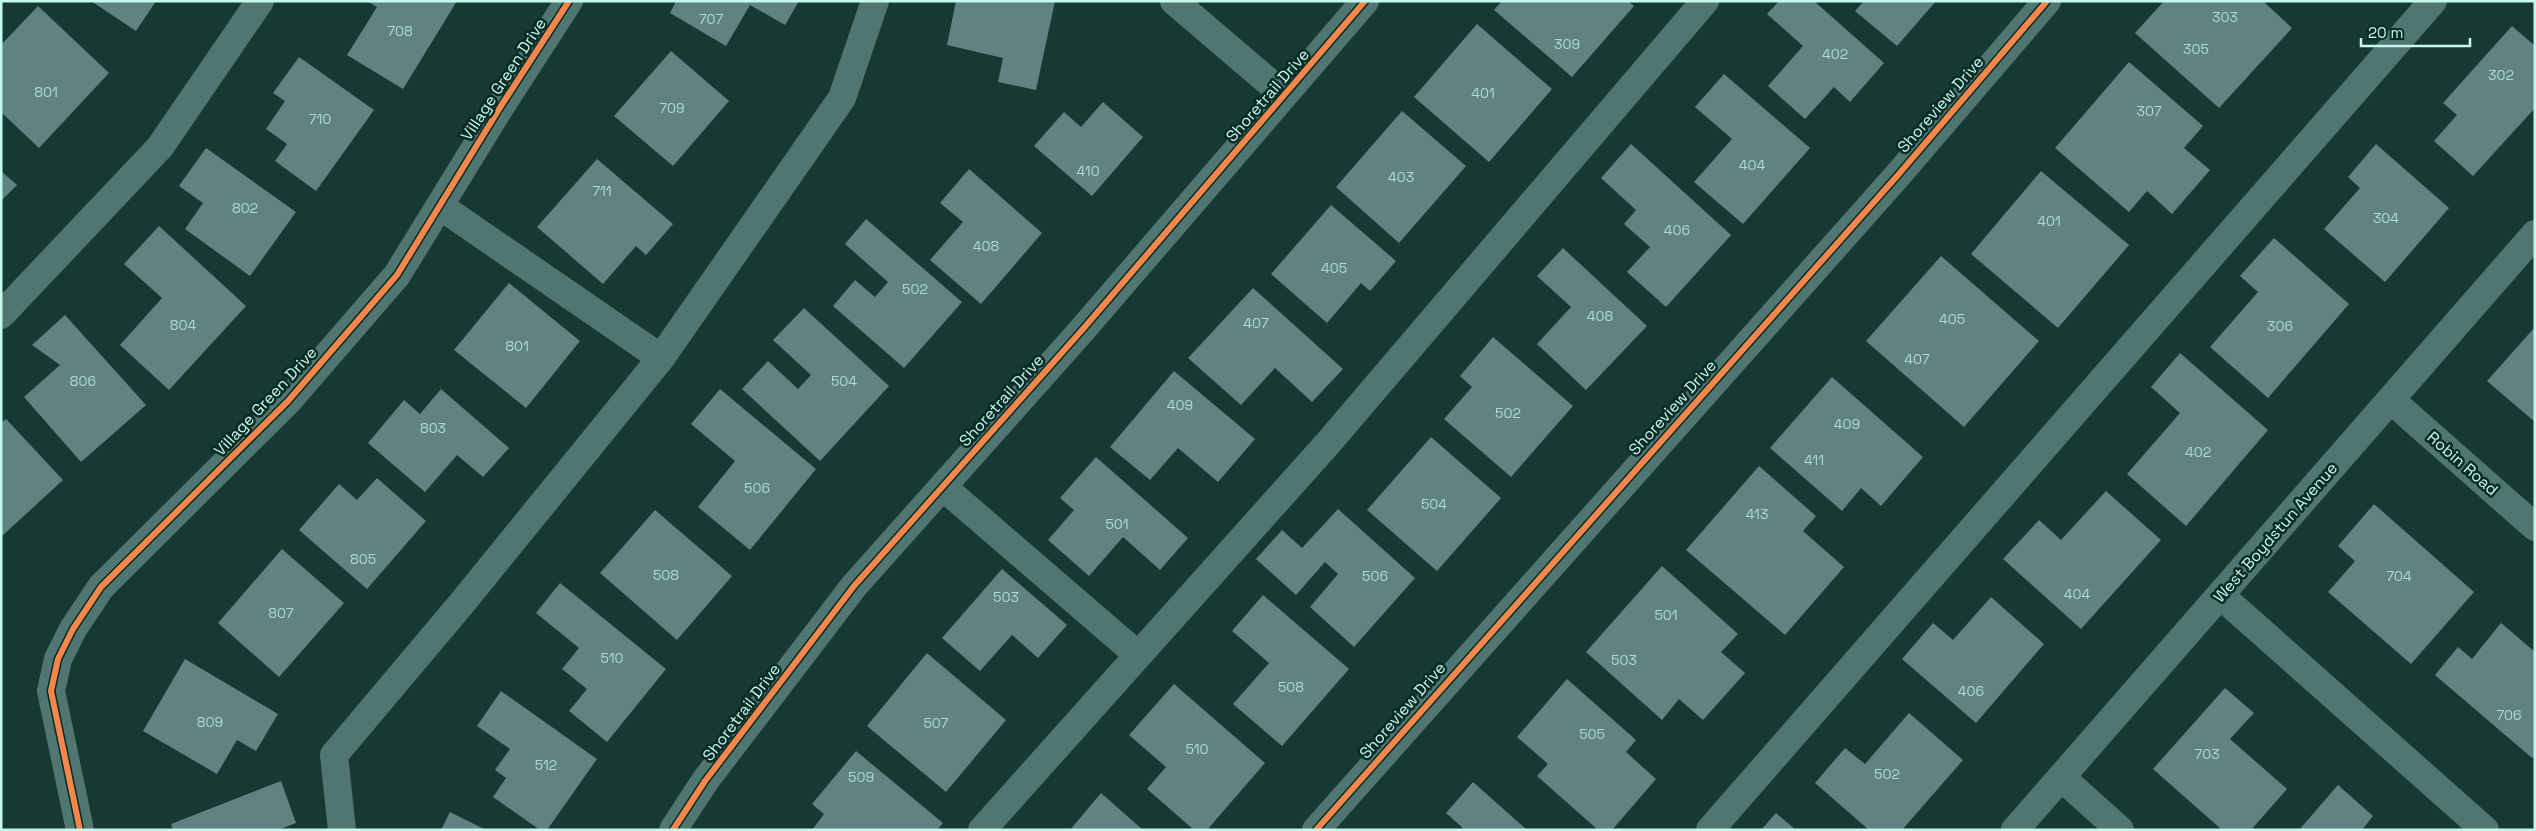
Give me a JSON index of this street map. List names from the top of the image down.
{
  "streets": {
    "street": [
      "Village Green Drive",
      "Shoretrail Drive",
      "Shoreview Drive",
      "Robin Road",
      "West Boydstun Avenue"
    ]
  },
  "crossings": [
    ["Robin Road", "West Boydstun Avenue"]
  ],
  "house_numbers": [
    "303",
    "707",
    "708",
    "309",
    "305",
    "402",
    "302",
    "801",
    "401",
    "709",
    "307",
    "710",
    "404",
    "410",
    "403",
    "711",
    "802",
    "304",
    "401",
    "406",
    "408",
    "405",
    "502",
    "408",
    "405",
    "407",
    "804",
    "306",
    "801",
    "407",
    "806",
    "504",
    "409",
    "502",
    "409",
    "803",
    "402",
    "411",
    "506",
    "504",
    "413",
    "501",
    "805",
    "508",
    "506",
    "704",
    "404",
    "503",
    "807",
    "501",
    "510",
    "503",
    "508",
    "406",
    "706",
    "809",
    "507",
    "505",
    "510",
    "703",
    "512",
    "502",
    "509"
  ],
  "scale_bar": "20 m"
}
